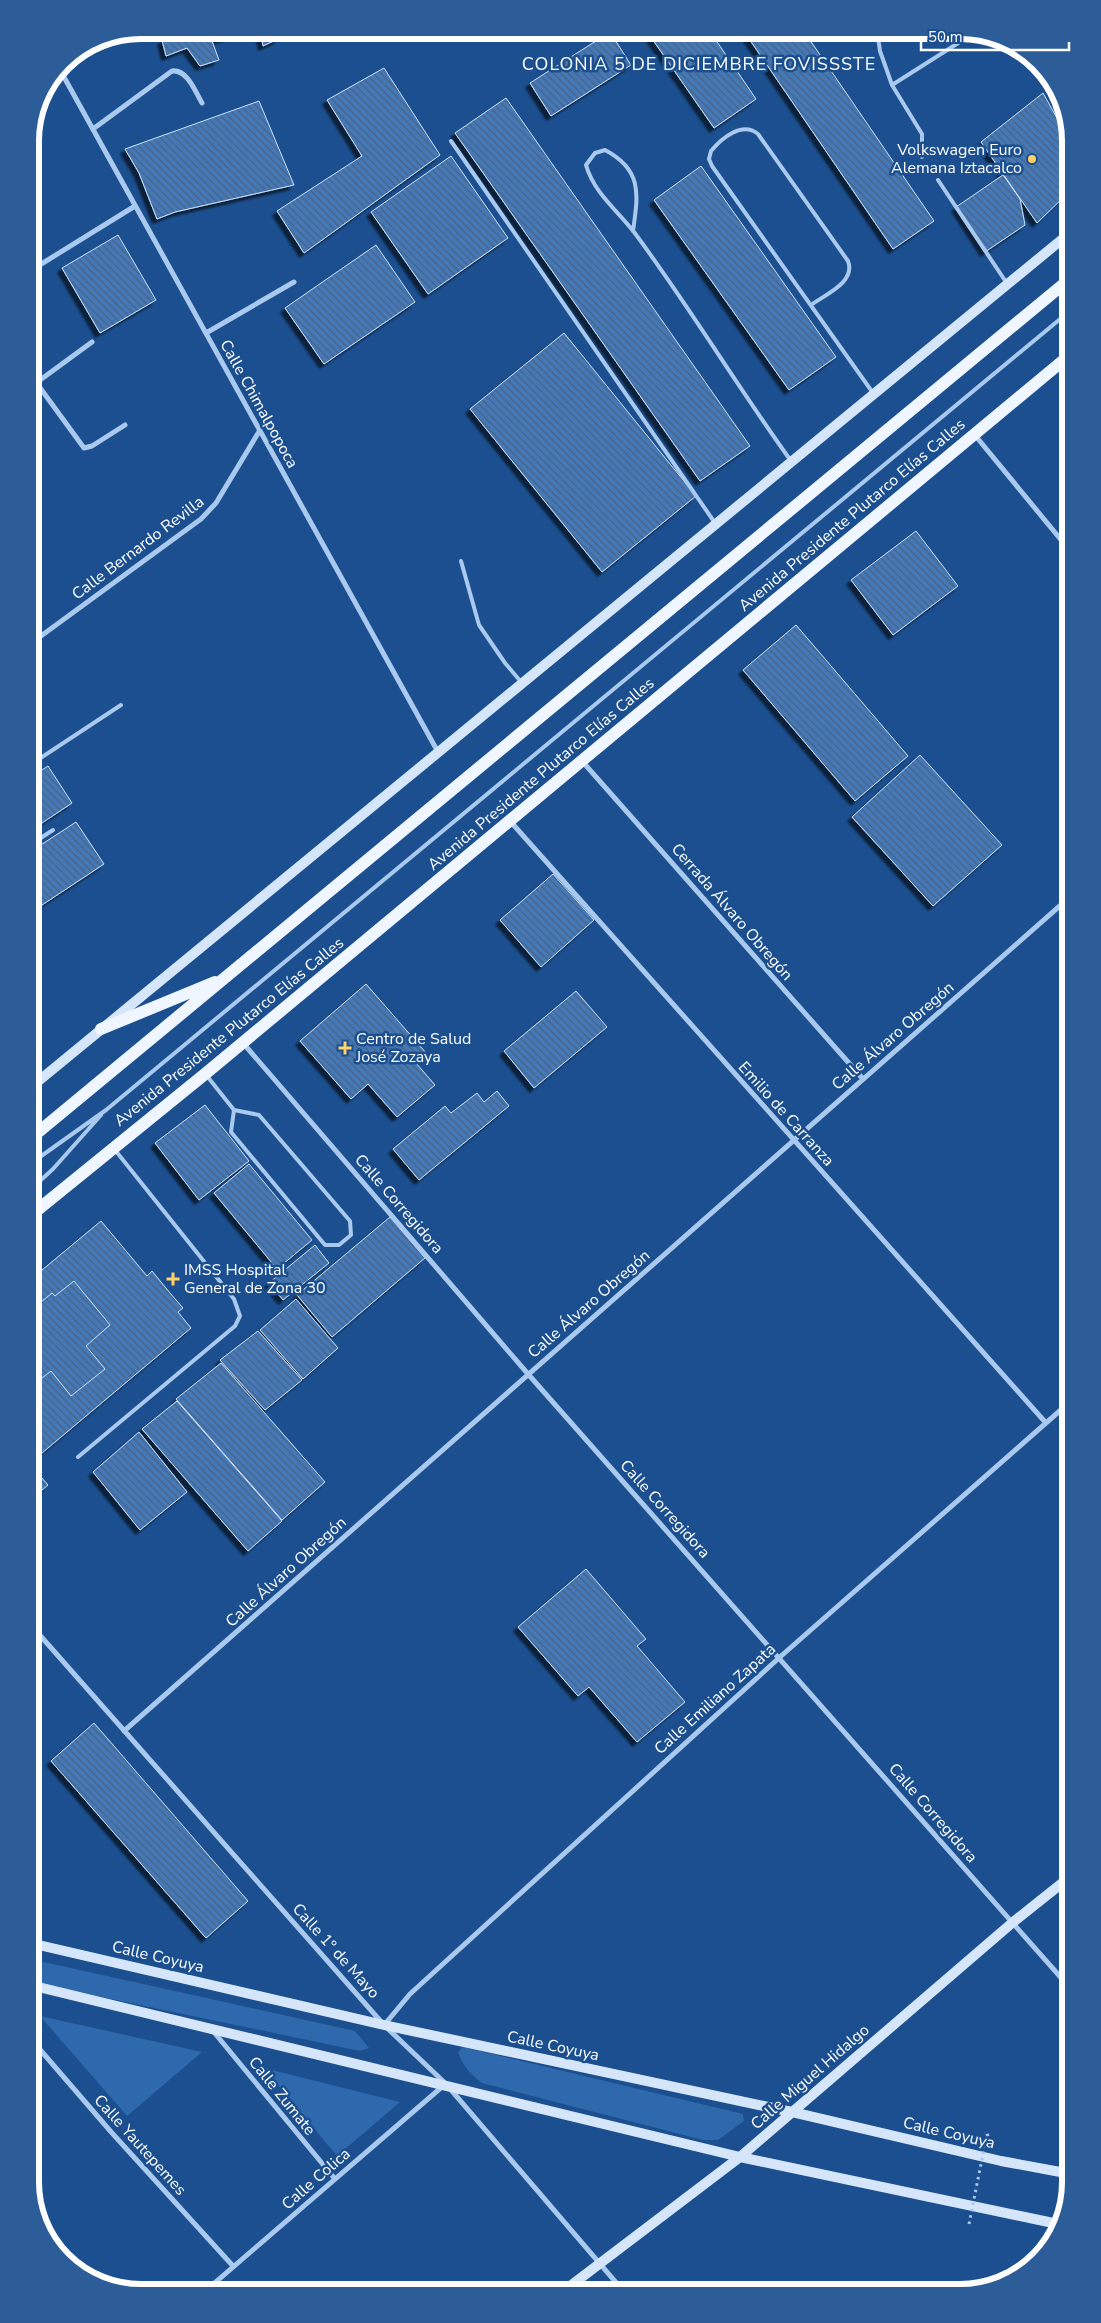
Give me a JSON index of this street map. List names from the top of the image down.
{
  "streets": {
    "main road": ["Avenida Presidente Plutarco Elías Calles", "Calle Coyuya", "Calle Miguel Hidalgo"],
    "street": [
      "Calle Chimalpopoca",
      "Calle Bernardo Revilla",
      "Cerrada Álvaro Obregón",
      "Calle Álvaro Obregón",
      "Emilio de Carranza",
      "Calle Corregidora",
      "Calle Emiliano Zapata",
      "Calle 1º de Mayo",
      "Calle Zumate",
      "Calle Yautepemes",
      "Calle Colica"
    ]
  },
  "crossings": [
    ["Calle Chimalpopoca", "Calle Bernardo Revilla"],
    ["Avenida Presidente Plutarco Elías Calles", "Cerrada Álvaro Obregón"],
    ["Avenida Presidente Plutarco Elías Calles", "Emilio de Carranza"],
    ["Avenida Presidente Plutarco Elías Calles", "Calle Corregidora"],
    ["Cerrada Álvaro Obregón", "Calle Álvaro Obregón"],
    ["Calle Álvaro Obregón", "Emilio de Carranza"],
    ["Calle Álvaro Obregón", "Calle Corregidora"],
    ["Calle Álvaro Obregón", "Calle 1º de Mayo"],
    ["Emilio de Carranza", "Calle Emiliano Zapata"],
    ["Calle Corregidora", "Calle Emiliano Zapata"],
    ["Calle Corregidora", "Calle Miguel Hidalgo"],
    ["Calle Emiliano Zapata", "Calle 1º de Mayo"],
    ["Calle Emiliano Zapata", "Calle Coyuya"],
    ["Calle 1º de Mayo", "Calle Coyuya"],
    ["Calle 1º de Mayo", "Calle Miguel Hidalgo"],
    ["Calle 1º de Mayo", "Calle Colica"],
    ["Calle Coyuya", "Calle Miguel Hidalgo"],
    ["Calle Zumate", "Calle Colica"],
    ["Calle Yautepemes", "Calle Colica"]
  ],
  "districts": ["COLONIA 5 DE DICIEMBRE FOVISSSTE"],
  "places": {
    "other": ["Volkswagen Euro Alemana Iztacalco"],
    "health": ["Centro de Salud José Zozaya", "IMSS Hospital General de Zona 30"]
  },
  "scale_bar": "50 m"
}
